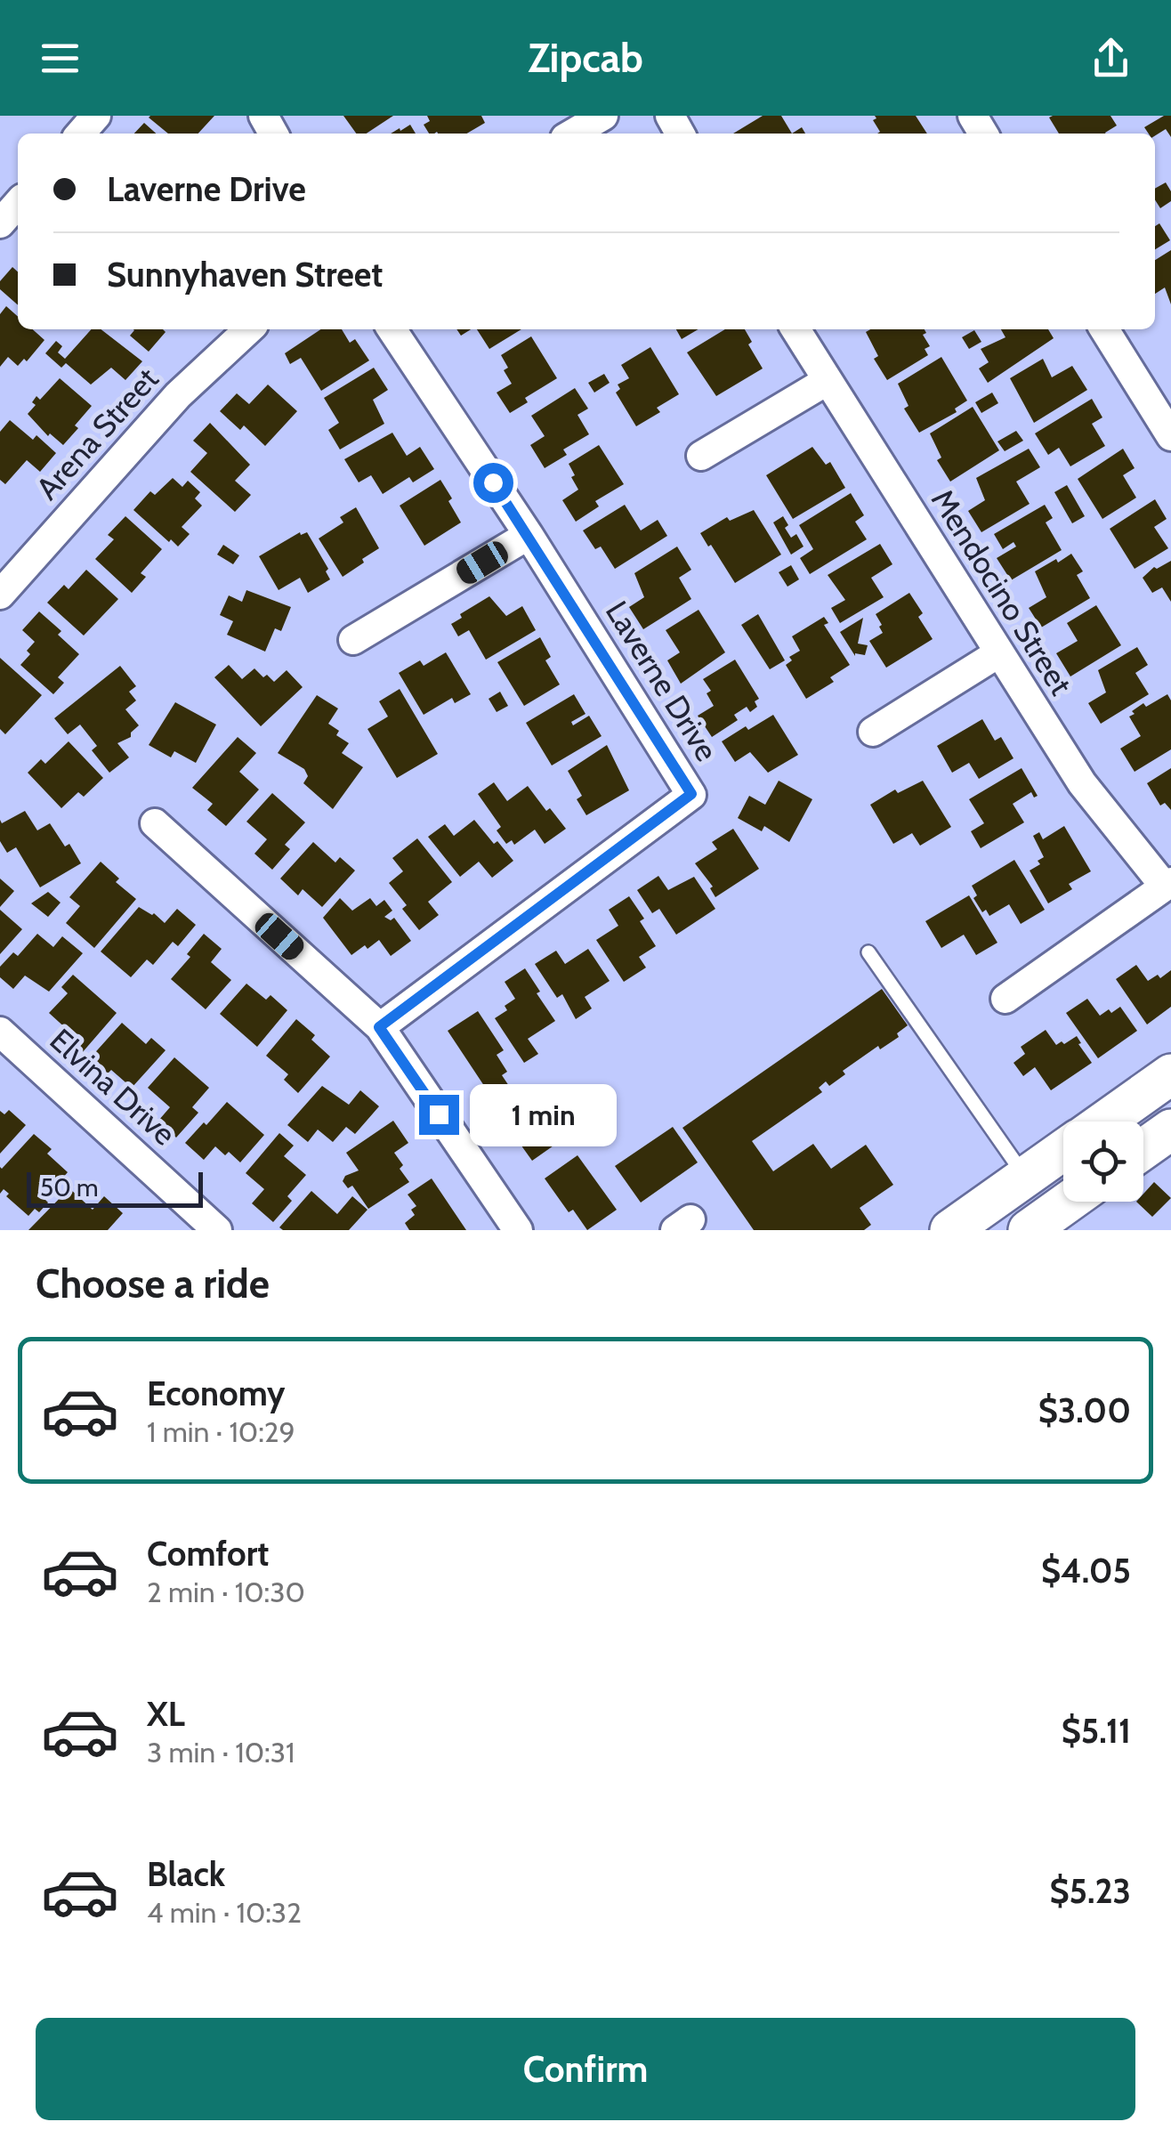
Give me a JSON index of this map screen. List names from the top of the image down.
{
  "streets": {
    "street": [
      "Arena Street",
      "Mendocino Street",
      "Laverne Drive",
      "Elvina Drive"
    ]
  },
  "scale_bar": "50 m",
  "page": {
    "header": "Zipcab",
    "banner": ["Laverne Drive", "Sunnyhaven Street"],
    "bubble": "1 min",
    "scale": "50 m",
    "heading": "Choose a ride",
    "list": [
      {
        "name": "Economy",
        "note": "1 min · 10:29",
        "value": "$3.00"
      },
      {
        "name": "Comfort",
        "note": "2 min · 10:30",
        "value": "$4.05"
      },
      {
        "name": "XL",
        "note": "3 min · 10:31",
        "value": "$5.11"
      },
      {
        "name": "Black",
        "note": "4 min · 10:32",
        "value": "$5.23"
      }
    ],
    "buttons": "Confirm"
  }
}
